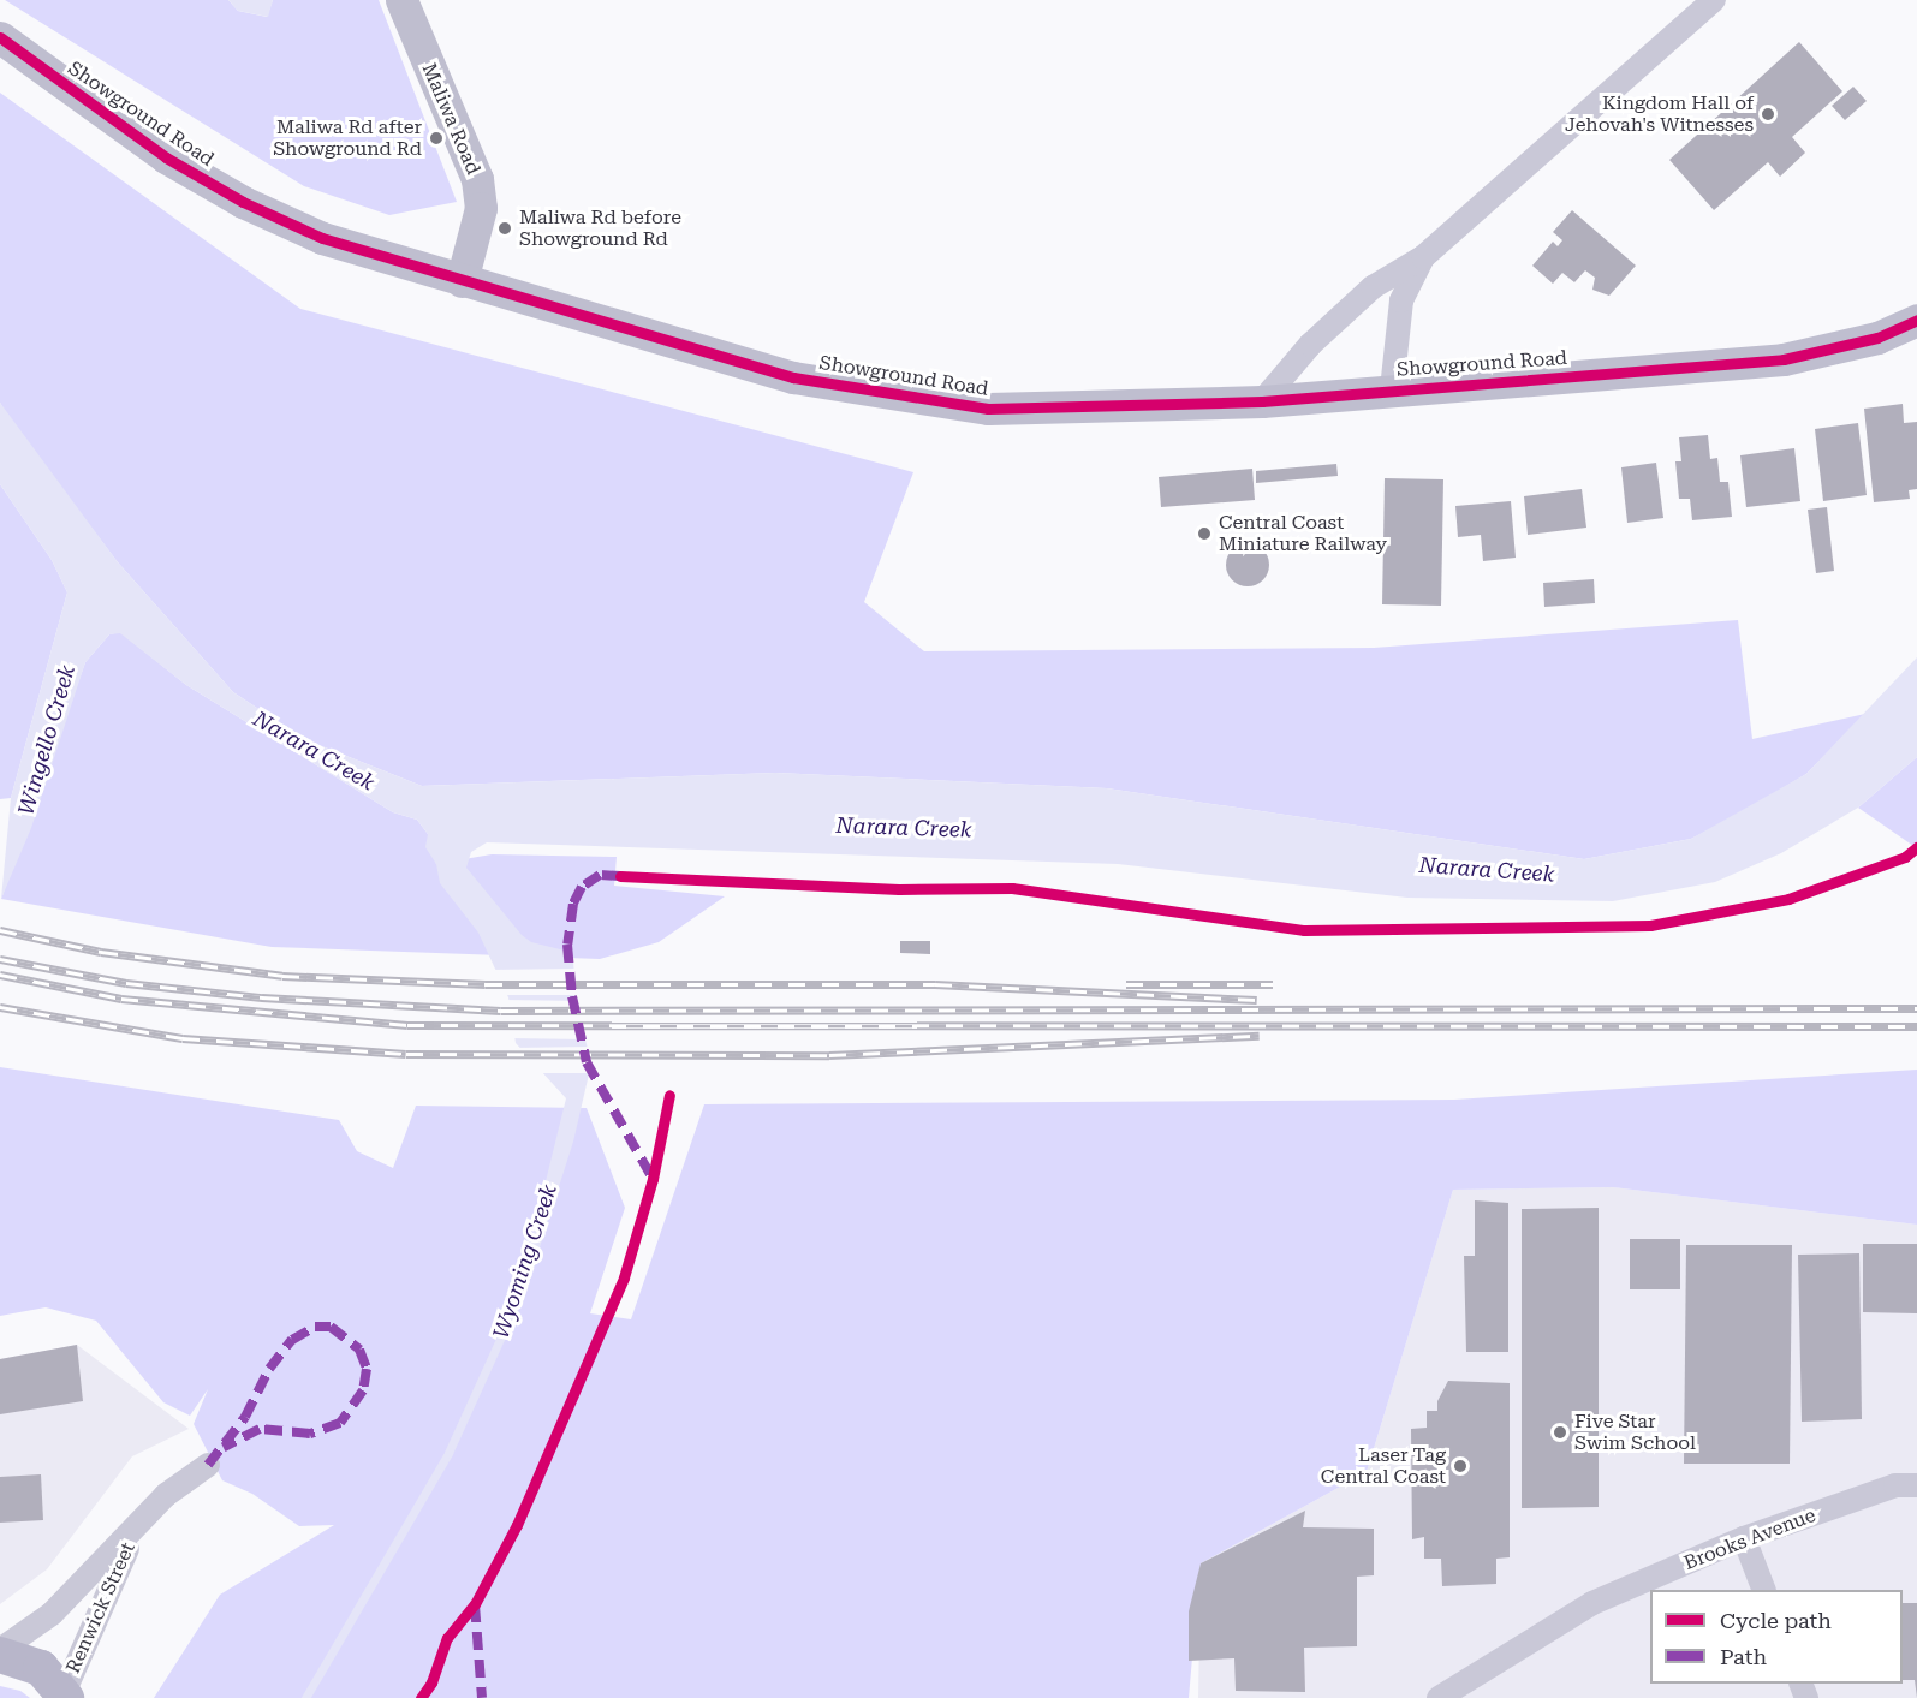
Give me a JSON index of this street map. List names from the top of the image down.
{
  "streets": {
    "street": [
      "Showground Road",
      "Maliwa Road",
      "Brooks Avenue",
      "Renwick Street"
    ]
  },
  "crossings": [
    ["Showground Road", "Maliwa Road"]
  ],
  "water": ["Wingello Creek", "Narara Creek", "Wyoming Creek"],
  "places": [
    "Kingdom Hall of Jehovah's Witnesses",
    "Maliwa Rd after Showground Rd",
    "Maliwa Rd before Showground Rd",
    "Central Coast Miniature Railway",
    "Five Star Swim School",
    "Laser Tag Central Coast"
  ],
  "legend": ["Cycle path", "Path"]
}
